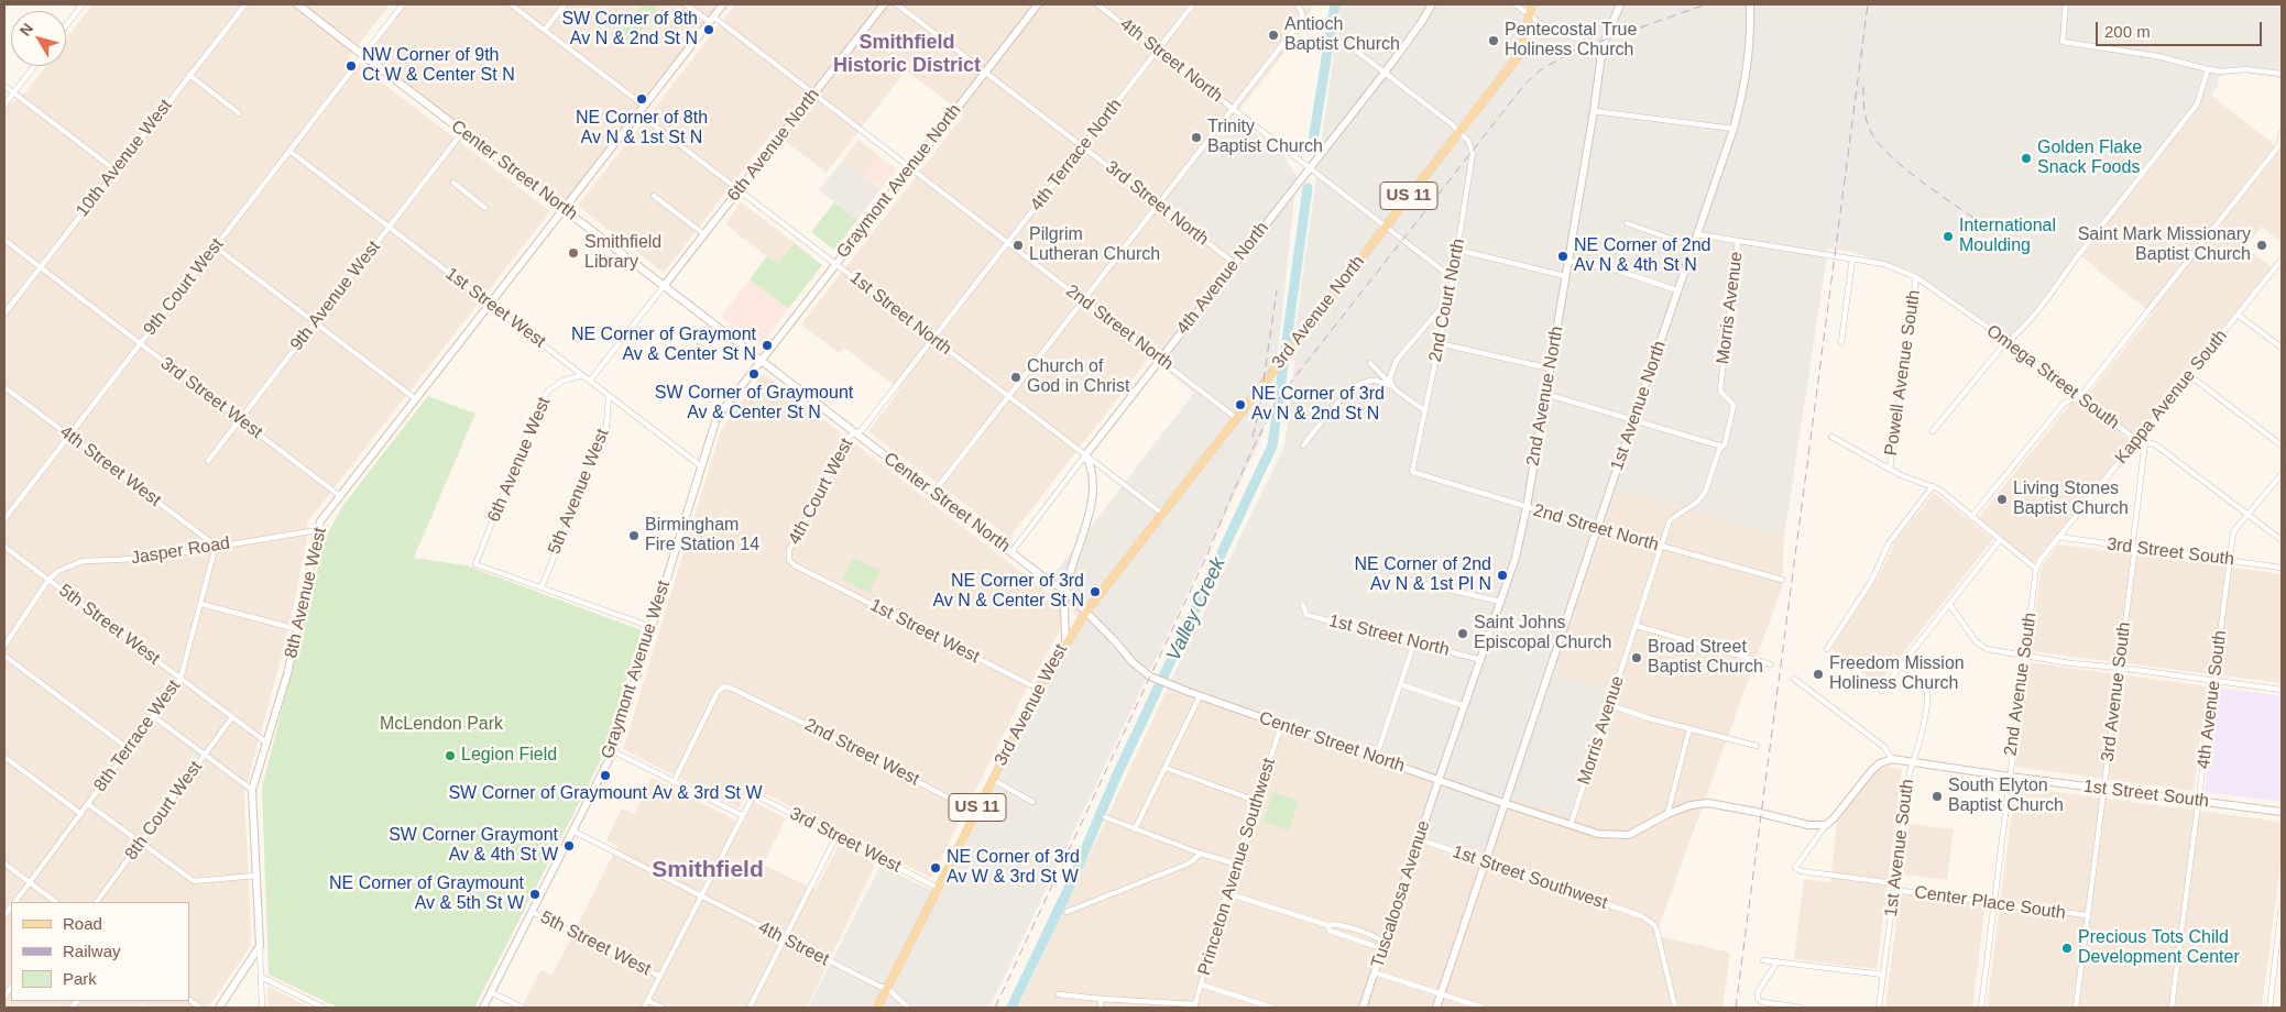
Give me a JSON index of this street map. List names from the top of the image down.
{
  "streets": {
    "main road": ["US 11", "3rd Avenue North", "3rd Avenue West"],
    "street": [
      "4th Street North",
      "6th Avenue North",
      "4th Terrace North",
      "10th Avenue West",
      "Center Street North",
      "Graymont Avenue North",
      "3rd Street North",
      "4th Avenue North",
      "9th Court West",
      "9th Avenue West",
      "2nd Court North",
      "1st Street West",
      "Morris Avenue",
      "1st Street North",
      "2nd Street North",
      "Powell Avenue South",
      "Omega Street South",
      "2nd Avenue North",
      "Kappa Avenue South",
      "3rd Street West",
      "1st Avenue North",
      "6th Avenue West",
      "4th Street West",
      "5th Avenue West",
      "4th Court West",
      "Jasper Road",
      "3rd Street South",
      "8th Avenue West",
      "5th Street West",
      "Graymont Avenue West",
      "2nd Avenue South",
      "3rd Avenue South",
      "4th Avenue South",
      "8th Terrace West",
      "2nd Street West",
      "1st Street South",
      "8th Court West",
      "1st Avenue South",
      "Princeton Avenue Southwest",
      "1st Street Southwest",
      "Tuscaloosa Avenue",
      "Center Place South",
      "4th Street"
    ]
  },
  "crossings": [
    ["4th Street North", "4th Terrace North"],
    ["4th Street North", "4th Avenue North"],
    ["4th Street North", "2nd Court North"],
    ["4th Street North", "3rd Avenue North"],
    ["6th Avenue North", "Center Street North"],
    ["6th Avenue North", "1st Street North"],
    ["6th Avenue North", "2nd Street North"],
    ["4th Terrace North", "Center Street North"],
    ["4th Terrace North", "3rd Street North"],
    ["4th Terrace North", "1st Street North"],
    ["4th Terrace North", "2nd Street North"],
    ["4th Terrace North", "4th Court West"],
    ["10th Avenue West", "3rd Street West"],
    ["Center Street North", "Graymont Avenue North"],
    ["Center Street North", "4th Avenue North"],
    ["Center Street North", "9th Court West"],
    ["Center Street North", "9th Avenue West"],
    ["Center Street North", "Morris Avenue"],
    ["Center Street North", "3rd Avenue North"],
    ["Center Street North", "2nd Avenue North"],
    ["Center Street North", "1st Avenue North"],
    ["Center Street North", "4th Court West"],
    ["Center Street North", "8th Avenue West"],
    ["Center Street North", "Graymont Avenue West"],
    ["Center Street North", "3rd Avenue West"],
    ["Center Street North", "Princeton Avenue Southwest"],
    ["Center Street North", "Tuscaloosa Avenue"],
    ["Center Street North", "Center Place South"],
    ["Graymont Avenue North", "3rd Street North"],
    ["Graymont Avenue North", "1st Street North"],
    ["Graymont Avenue North", "2nd Street North"],
    ["Graymont Avenue North", "Graymont Avenue West"],
    ["3rd Street North", "4th Avenue North"],
    ["4th Avenue North", "1st Street North"],
    ["4th Avenue North", "2nd Street North"],
    ["9th Court West", "1st Street West"],
    ["9th Court West", "3rd Street West"],
    ["9th Court West", "4th Street West"],
    ["9th Avenue West", "1st Street West"],
    ["9th Avenue West", "3rd Street West"],
    ["2nd Court North", "3rd Avenue North"],
    ["2nd Court North", "2nd Street North"],
    ["1st Street West", "6th Avenue West"],
    ["1st Street West", "5th Avenue West"],
    ["1st Street West", "4th Court West"],
    ["1st Street West", "8th Avenue West"],
    ["1st Street West", "Graymont Avenue West"],
    ["1st Street West", "3rd Avenue West"],
    ["Morris Avenue", "2nd Street North"],
    ["Morris Avenue", "Omega Street South"],
    ["3rd Avenue North", "1st Street North"],
    ["3rd Avenue North", "2nd Street North"],
    ["3rd Avenue North", "3rd Avenue West"],
    ["1st Street North", "2nd Avenue North"],
    ["1st Street North", "8th Avenue West"],
    ["2nd Street North", "2nd Avenue North"],
    ["2nd Street North", "1st Avenue North"],
    ["2nd Street North", "8th Avenue West"],
    ["Powell Avenue South", "Omega Street South"],
    ["Omega Street South", "Kappa Avenue South"],
    ["Omega Street South", "1st Avenue North"],
    ["Omega Street South", "3rd Avenue South"],
    ["Omega Street South", "4th Avenue South"],
    ["2nd Avenue North", "Tuscaloosa Avenue"],
    ["Kappa Avenue South", "3rd Street South"],
    ["Kappa Avenue South", "2nd Avenue South"],
    ["3rd Street West", "8th Avenue West"],
    ["3rd Street West", "3rd Avenue West"],
    ["1st Avenue North", "1st Street Southwest"],
    ["6th Avenue West", "5th Avenue West"],
    ["4th Street West", "Jasper Road"],
    ["4th Street West", "8th Terrace West"],
    ["Jasper Road", "8th Avenue West"],
    ["Jasper Road", "5th Street West"],
    ["Jasper Road", "8th Terrace West"],
    ["3rd Street South", "2nd Avenue South"],
    ["3rd Street South", "3rd Avenue South"],
    ["3rd Street South", "4th Avenue South"],
    ["8th Avenue West", "5th Street West"],
    ["5th Street West", "Graymont Avenue West"],
    ["5th Street West", "8th Terrace West"],
    ["5th Street West", "8th Court West"],
    ["2nd Avenue South", "1st Street South"],
    ["2nd Avenue South", "Center Place South"],
    ["3rd Avenue South", "1st Street South"],
    ["3rd Avenue South", "Center Place South"],
    ["4th Avenue South", "1st Street South"],
    ["3rd Avenue West", "2nd Street West"],
    ["3rd Avenue West", "4th Street"],
    ["1st Street South", "1st Avenue South"],
    ["1st Avenue South", "Center Place South"],
    ["1st Street Southwest", "Tuscaloosa Avenue"]
  ],
  "districts": ["Smithfield Historic District", "Smithfield"],
  "water": ["Valley Creek"],
  "parks": ["McLendon Park"],
  "places": [
    "SW Corner of 8th Av N & 2nd St N",
    "Antioch Baptist Church",
    "Pentecostal True Holiness Church",
    "NW Corner of 9th Ct W & Center St N",
    "NE Corner of 8th Av N & 1st St N",
    "Trinity Baptist Church",
    "Golden Flake Snack Foods",
    "International Moulding",
    "Pilgrim Lutheran Church",
    "Saint Mark Missionary Baptist Church",
    "Smithfield Library",
    "NE Corner of 2nd Av N & 4th St N",
    "NE Corner of Graymont Av & Center St N",
    "SW Corner of Graymount Av & Center St N",
    "Church of God in Christ",
    "NE Corner of 3rd Av N & 2nd St N",
    "Living Stones Baptist Church",
    "Birmingham Fire Station 14",
    "NE Corner of 2nd Av N & 1st Pl N",
    "NE Corner of 3rd Av N & Center St N",
    "Saint Johns Episcopal Church",
    "Broad Street Baptist Church",
    "Freedom Mission Holiness Church",
    "Legion Field",
    "SW Corner of Graymount Av & 3rd St W",
    "South Elyton Baptist Church",
    "SW Corner Graymont Av & 4th St W",
    "NE Corner of 3rd Av W & 3rd St W",
    "NE Corner of Graymount Av & 5th St W",
    "Precious Tots Child Development Center"
  ],
  "legend": ["Road", "Railway", "Park"],
  "scale_bar": "200 m",
  "north": "top left"
}
